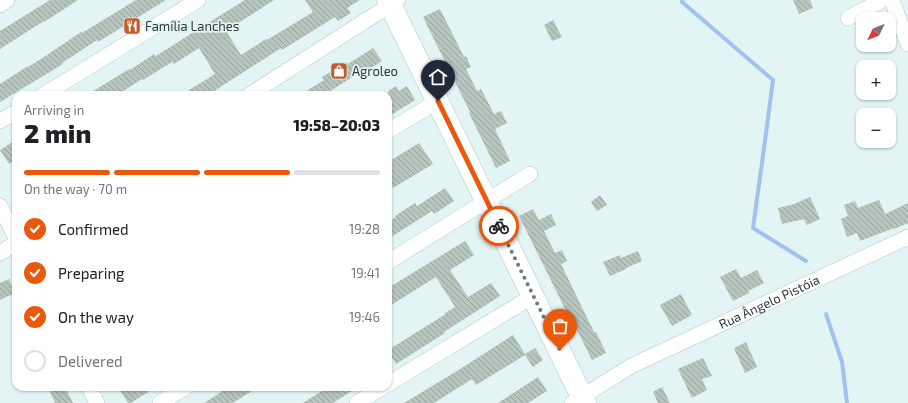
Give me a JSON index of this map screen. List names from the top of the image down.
{
  "streets": {
    "street": ["Rua Ângelo Pistóia"]
  },
  "places": {
    "restaurant": ["Família Lanches"],
    "shop": ["Agroleo"]
  },
  "north": "bottom left",
  "page": {
    "map_buttons": ["+", "−"],
    "heading": ["2 min", "Arriving in", "19:58–20:03"],
    "bar": "On the way · 70 m",
    "list": [
      ["Confirmed", "19:28"],
      ["Preparing", "19:41"],
      ["On the way", "19:46"],
      "Delivered"
    ]
  }
}
